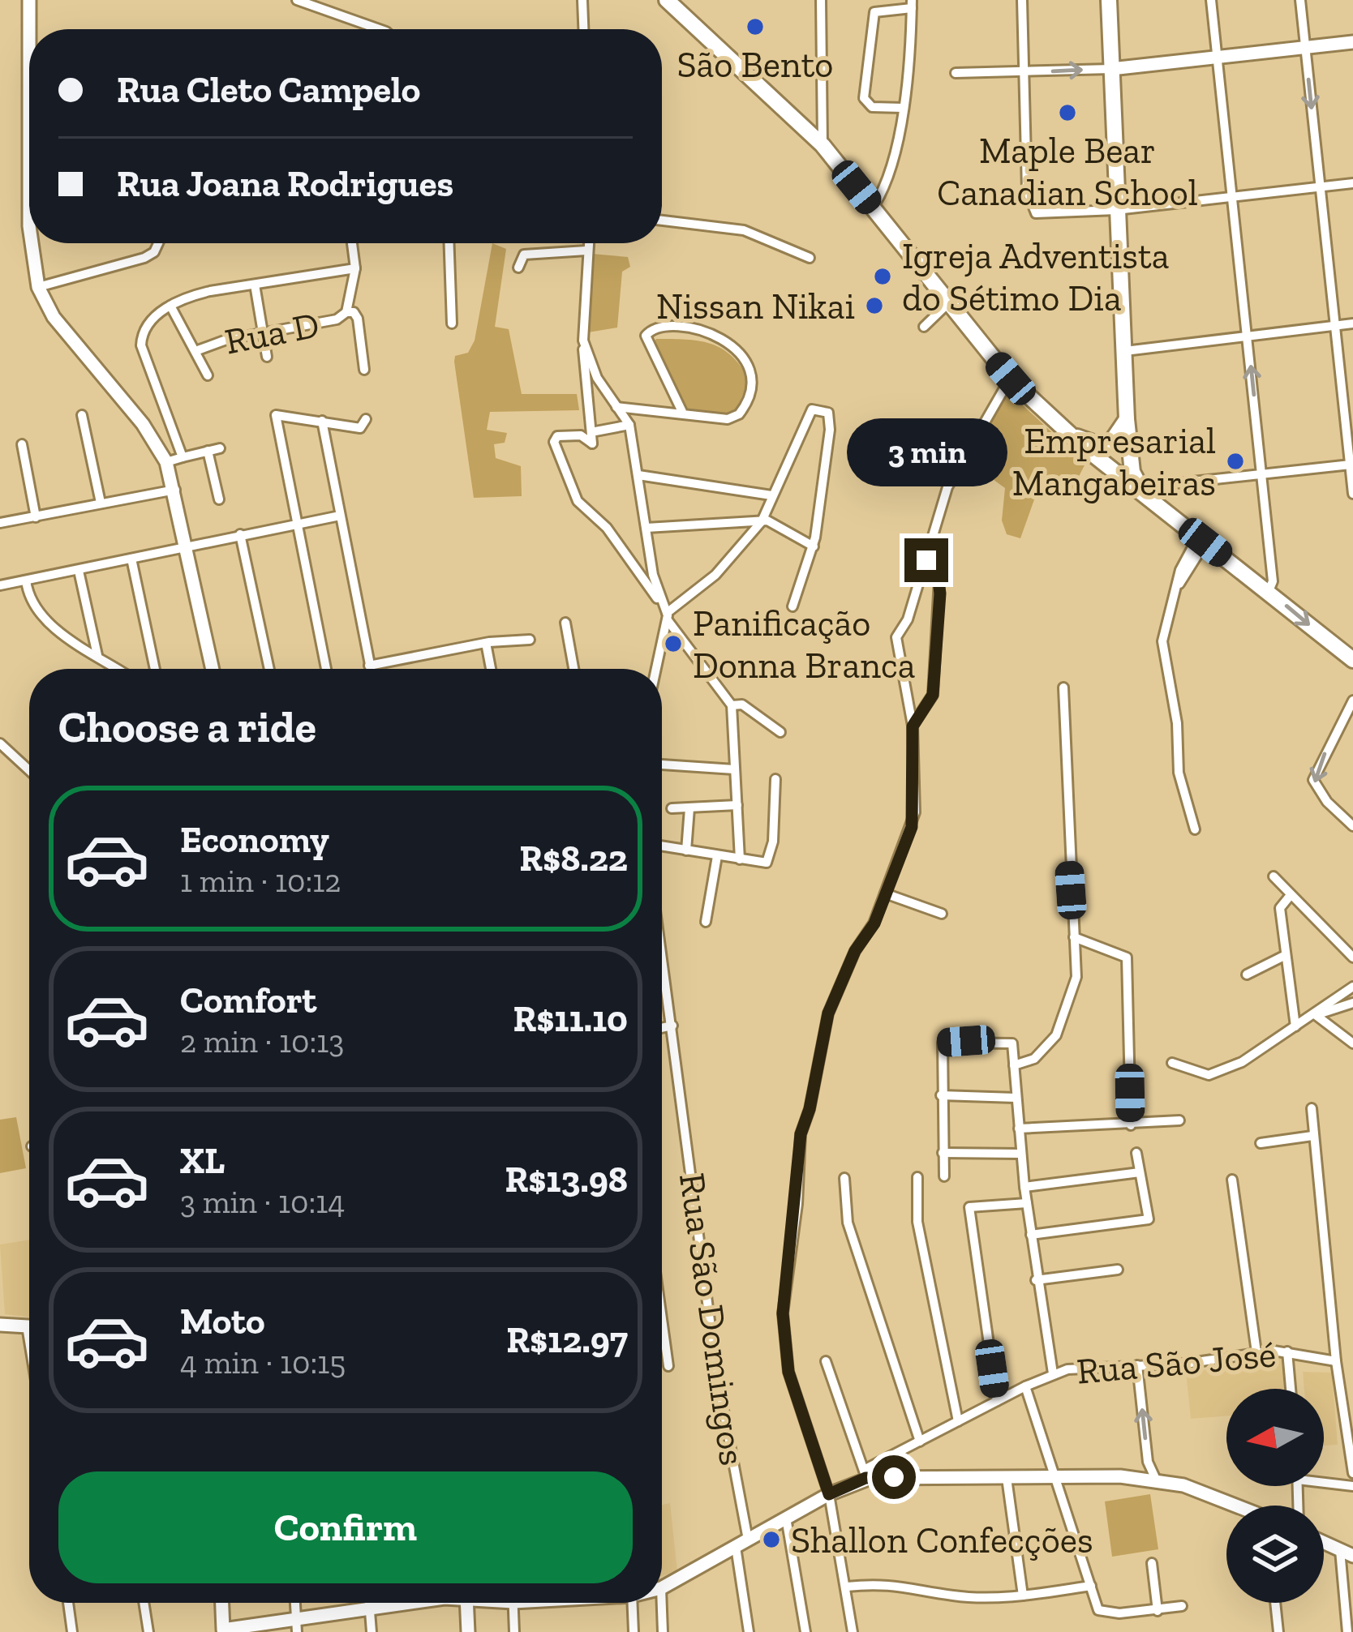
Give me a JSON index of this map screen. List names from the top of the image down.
{
  "streets": {
    "street": ["Rua D", "Rua São Domingos", "Rua São José"]
  },
  "places": [
    "São Bento",
    "Maple Bear Canadian School",
    "Igreja Adventista do Sétimo Dia",
    "Nissan Nikai",
    "Empresarial Mangabeiras",
    "Panificação Donna Branca",
    "Shallon Confecções"
  ],
  "north": "left",
  "page": {
    "banner": ["Rua Cleto Campelo", "Rua Joana Rodrigues"],
    "bubble": "3 min",
    "heading": "Choose a ride",
    "list": [
      {
        "name": "Economy",
        "note": "1 min · 10:12",
        "value": "R$8.22"
      },
      {
        "name": "Comfort",
        "note": "2 min · 10:13",
        "value": "R$11.10"
      },
      {
        "name": "XL",
        "note": "3 min · 10:14",
        "value": "R$13.98"
      },
      {
        "name": "Moto",
        "note": "4 min · 10:15",
        "value": "R$12.97"
      }
    ],
    "buttons": "Confirm"
  }
}
